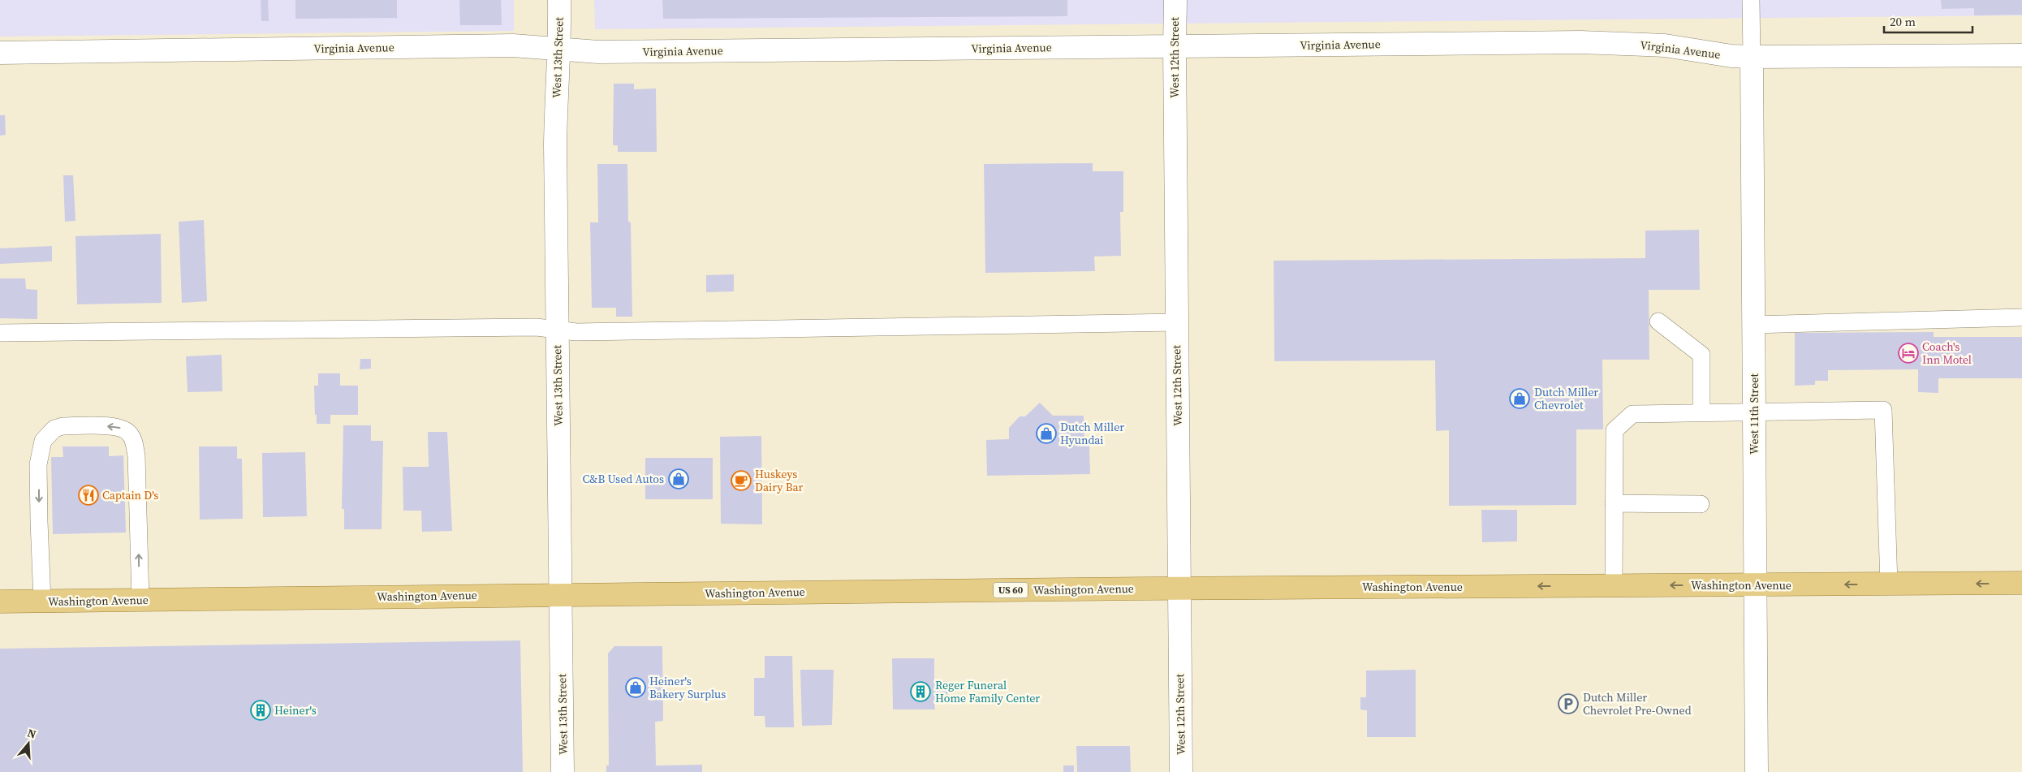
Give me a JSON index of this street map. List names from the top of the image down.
{
  "streets": {
    "main road": ["Washington Avenue", "US 60"],
    "street": [
      "Virginia Avenue",
      "West 13th Street",
      "West 12th Street",
      "West 11th Street"
    ]
  },
  "crossings": [
    ["Virginia Avenue", "West 13th Street"],
    ["Virginia Avenue", "West 12th Street"],
    ["Virginia Avenue", "West 11th Street"],
    ["West 13th Street", "Washington Avenue"],
    ["West 12th Street", "Washington Avenue"],
    ["West 11th Street", "Washington Avenue"]
  ],
  "one_way": ["Washington Avenue"],
  "places": {
    "hotel": ["Coach's Inn Motel"],
    "shop": [
      "Dutch Miller Chevrolet",
      "Dutch Miller Hyundai",
      "C&B Used Autos",
      "Heiner's Bakery Surplus"
    ],
    "cafe": ["Huskeys Dairy Bar"],
    "restaurant": ["Captain D's"],
    "building": ["Reger Funeral Home Family Center", "Heiner's"],
    "parking": ["Dutch Miller Chevrolet Pre-Owned"]
  },
  "scale_bar": "20 m",
  "north": "top"
}
